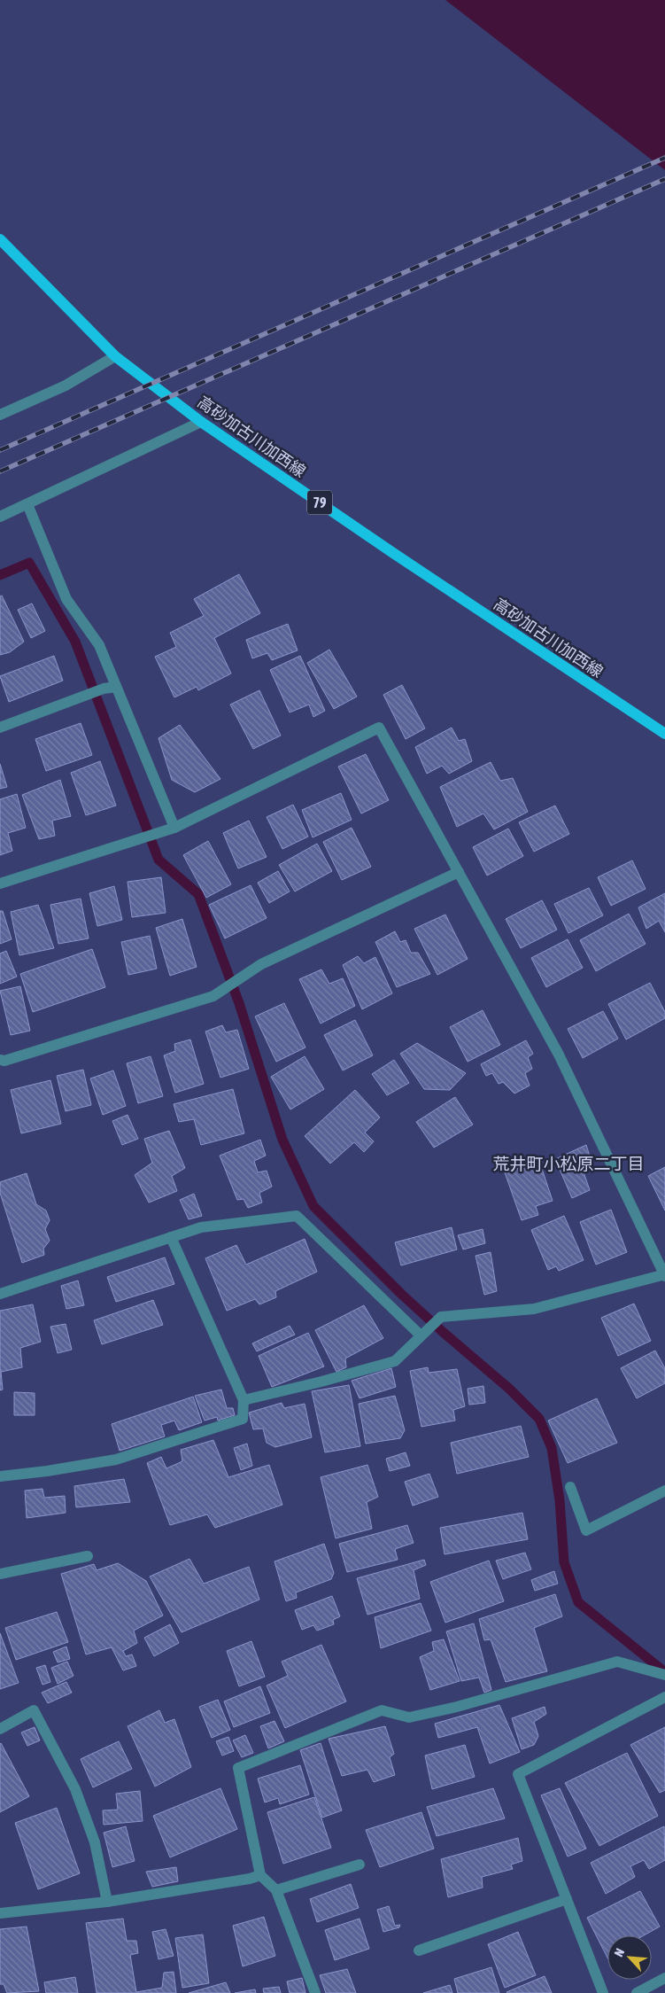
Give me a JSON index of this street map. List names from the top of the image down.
{
  "streets": {
    "main road": ["高砂加古川加西線", "79"]
  },
  "districts": ["荒井町小松原二丁目"],
  "north": "top left"
}
